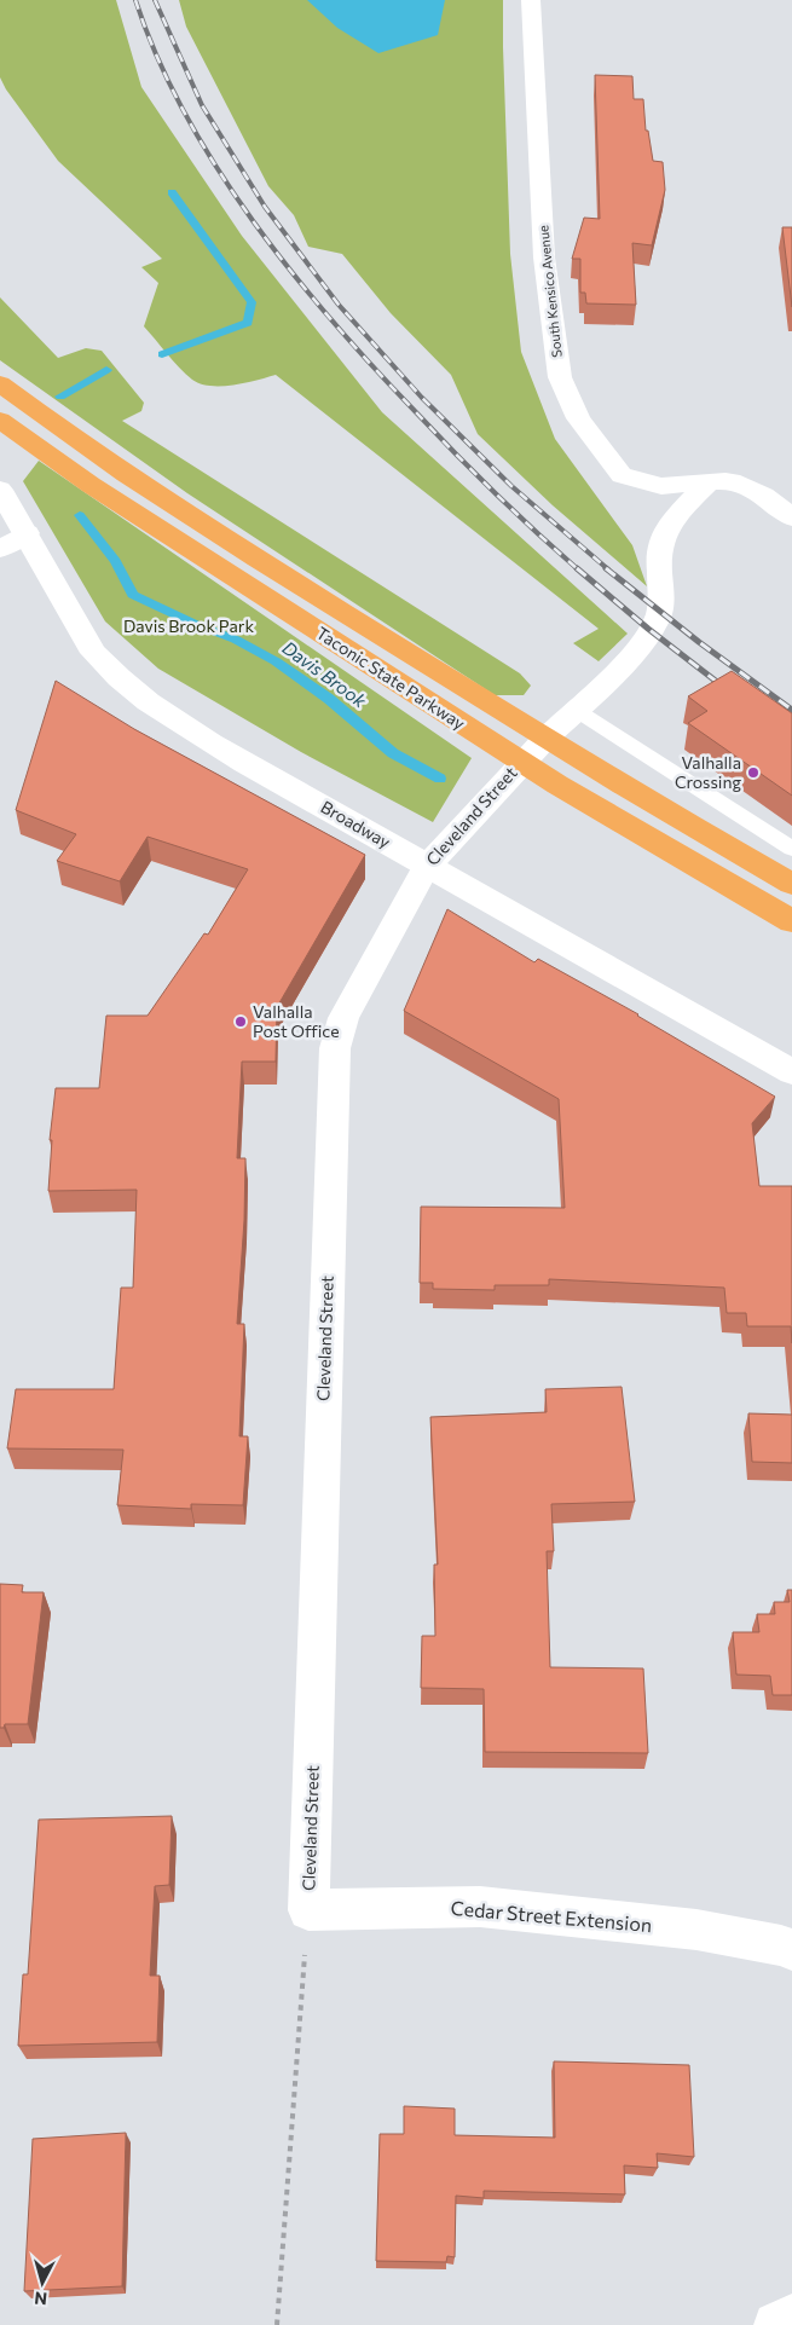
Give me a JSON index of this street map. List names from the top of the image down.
{
  "streets": {
    "highway": ["Taconic State Parkway"],
    "street": [
      "South Kensico Avenue",
      "Cleveland Street",
      "Broadway",
      "Cedar Street Extension"
    ]
  },
  "crossings": [
    ["South Kensico Avenue", "Cleveland Street"],
    ["Taconic State Parkway", "Cleveland Street"],
    ["Cleveland Street", "Broadway"],
    ["Cleveland Street", "Cedar Street Extension"]
  ],
  "water": ["Davis Brook"],
  "parks": ["Davis Brook Park"],
  "places": ["Valhalla Crossing", "Valhalla Post Office"],
  "north": "bottom"
}
